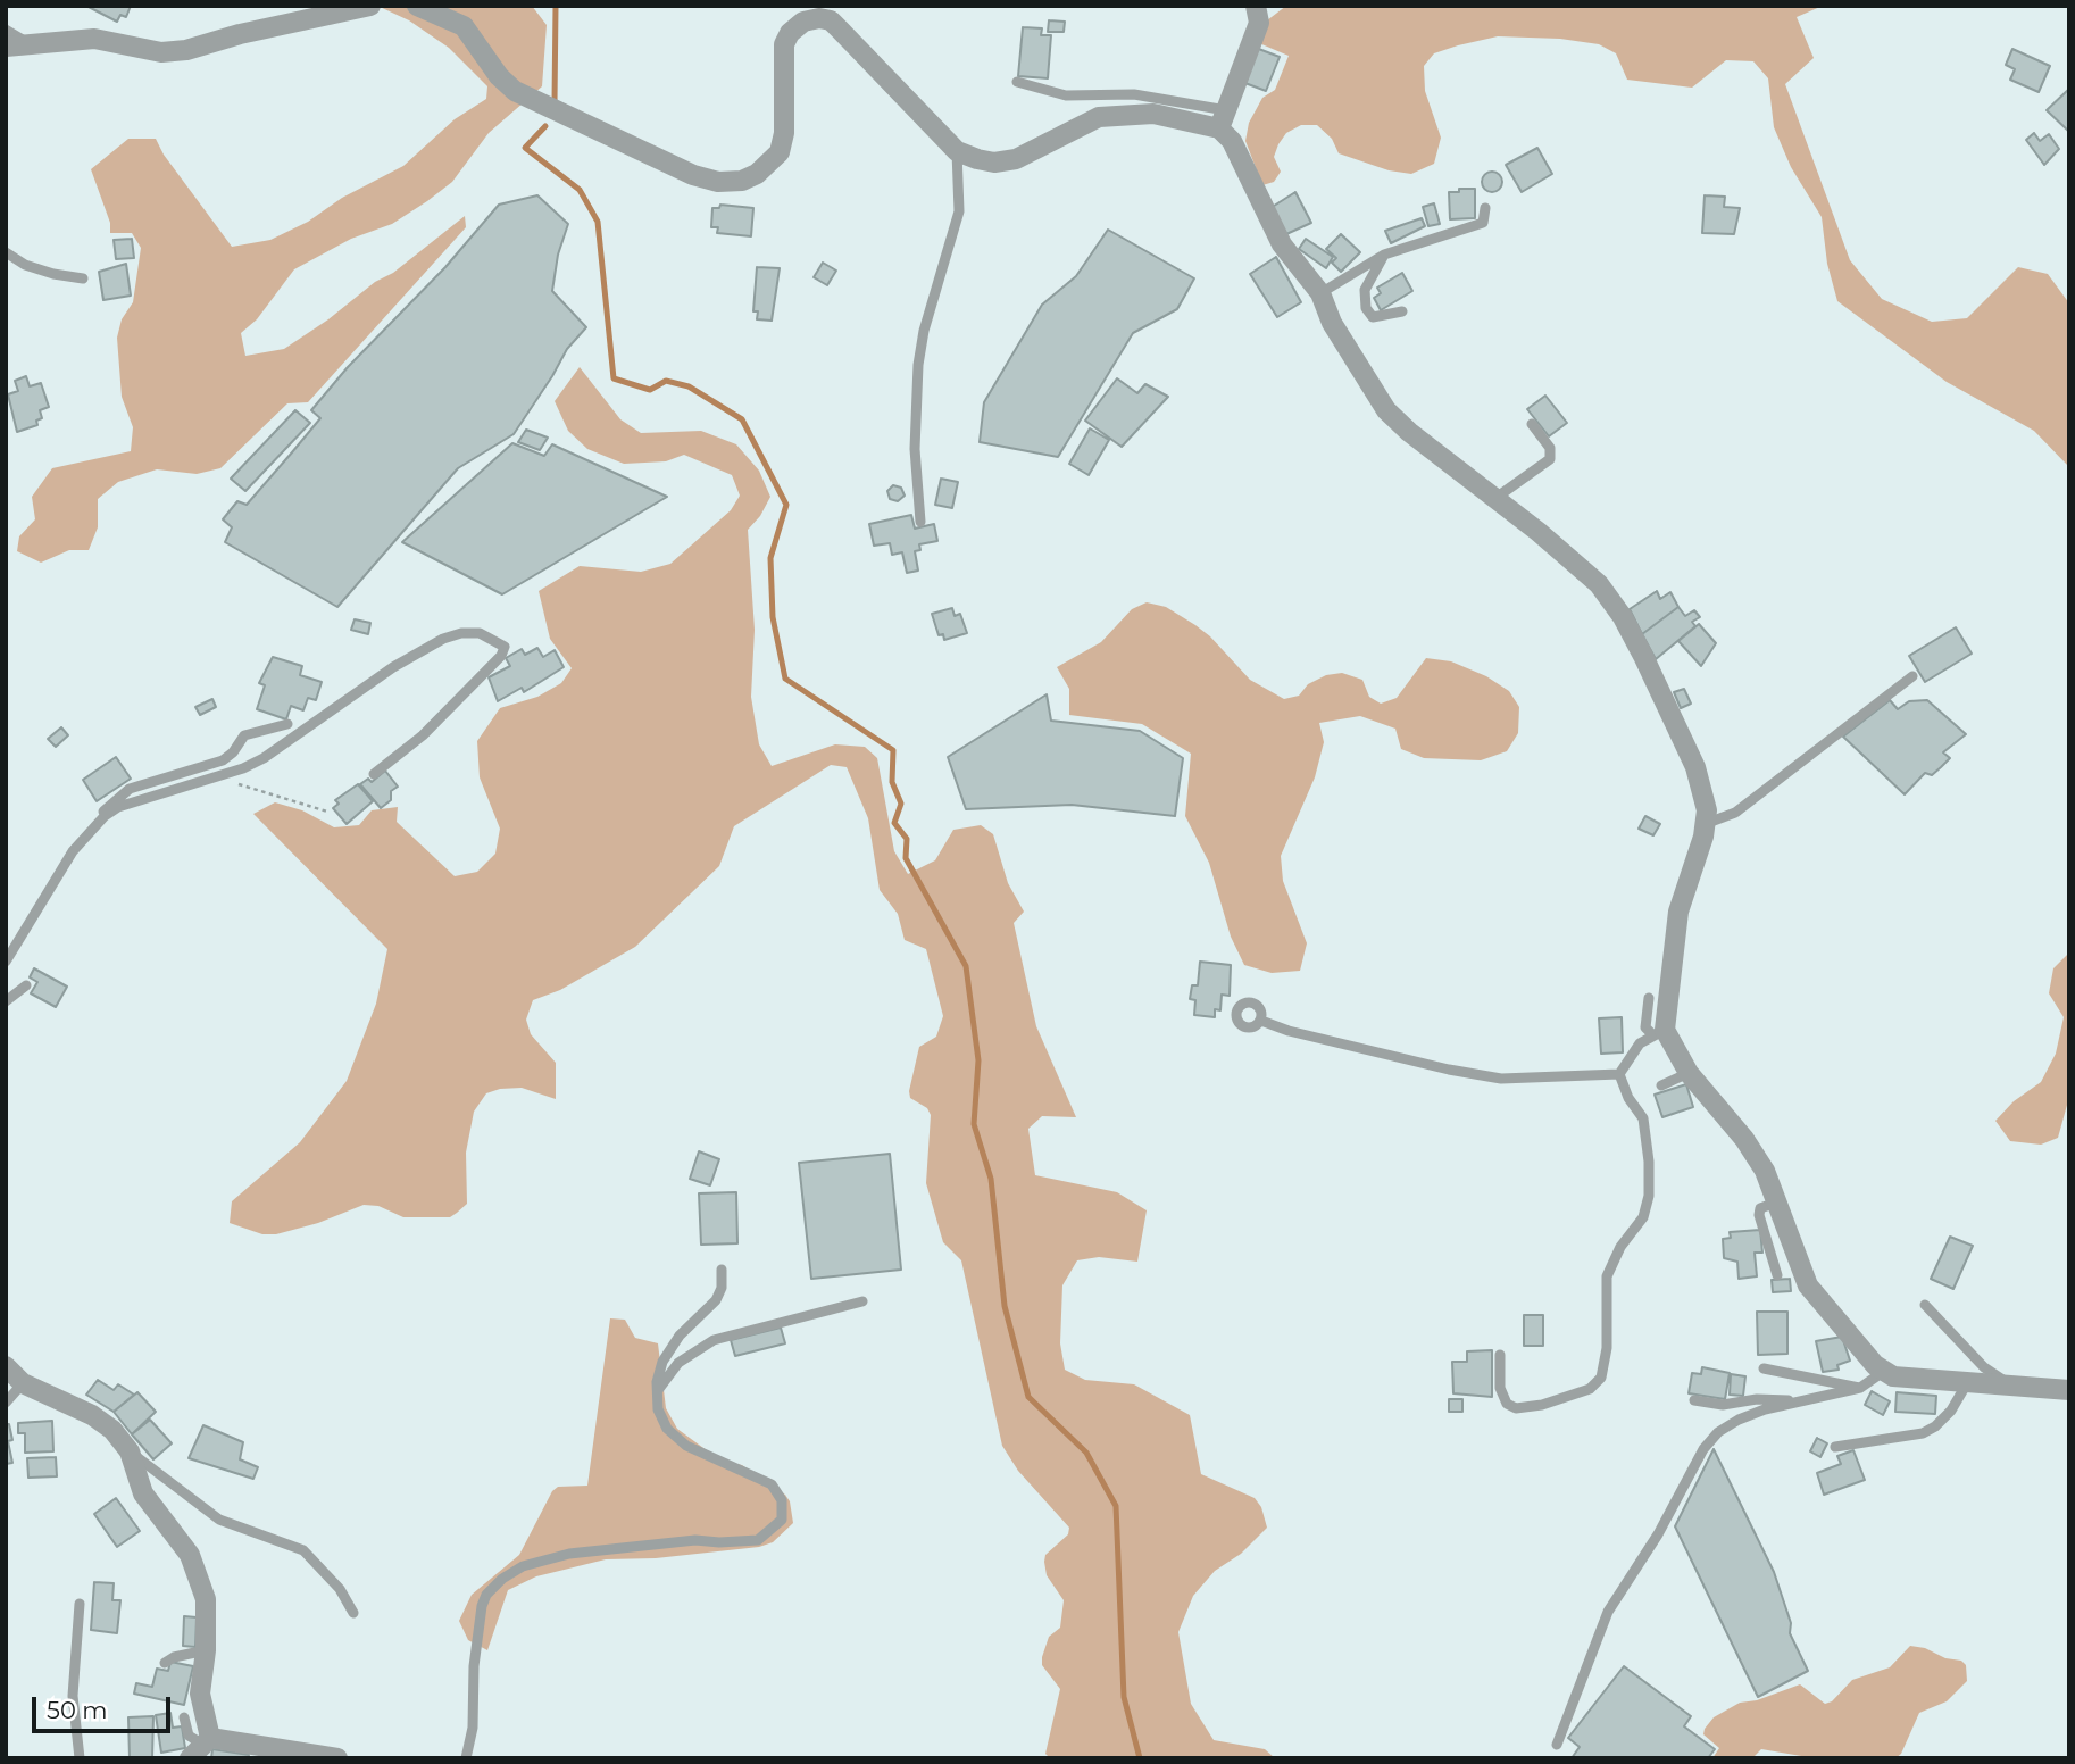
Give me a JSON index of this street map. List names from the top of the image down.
{
  "scale_bar": "50 m"
}
